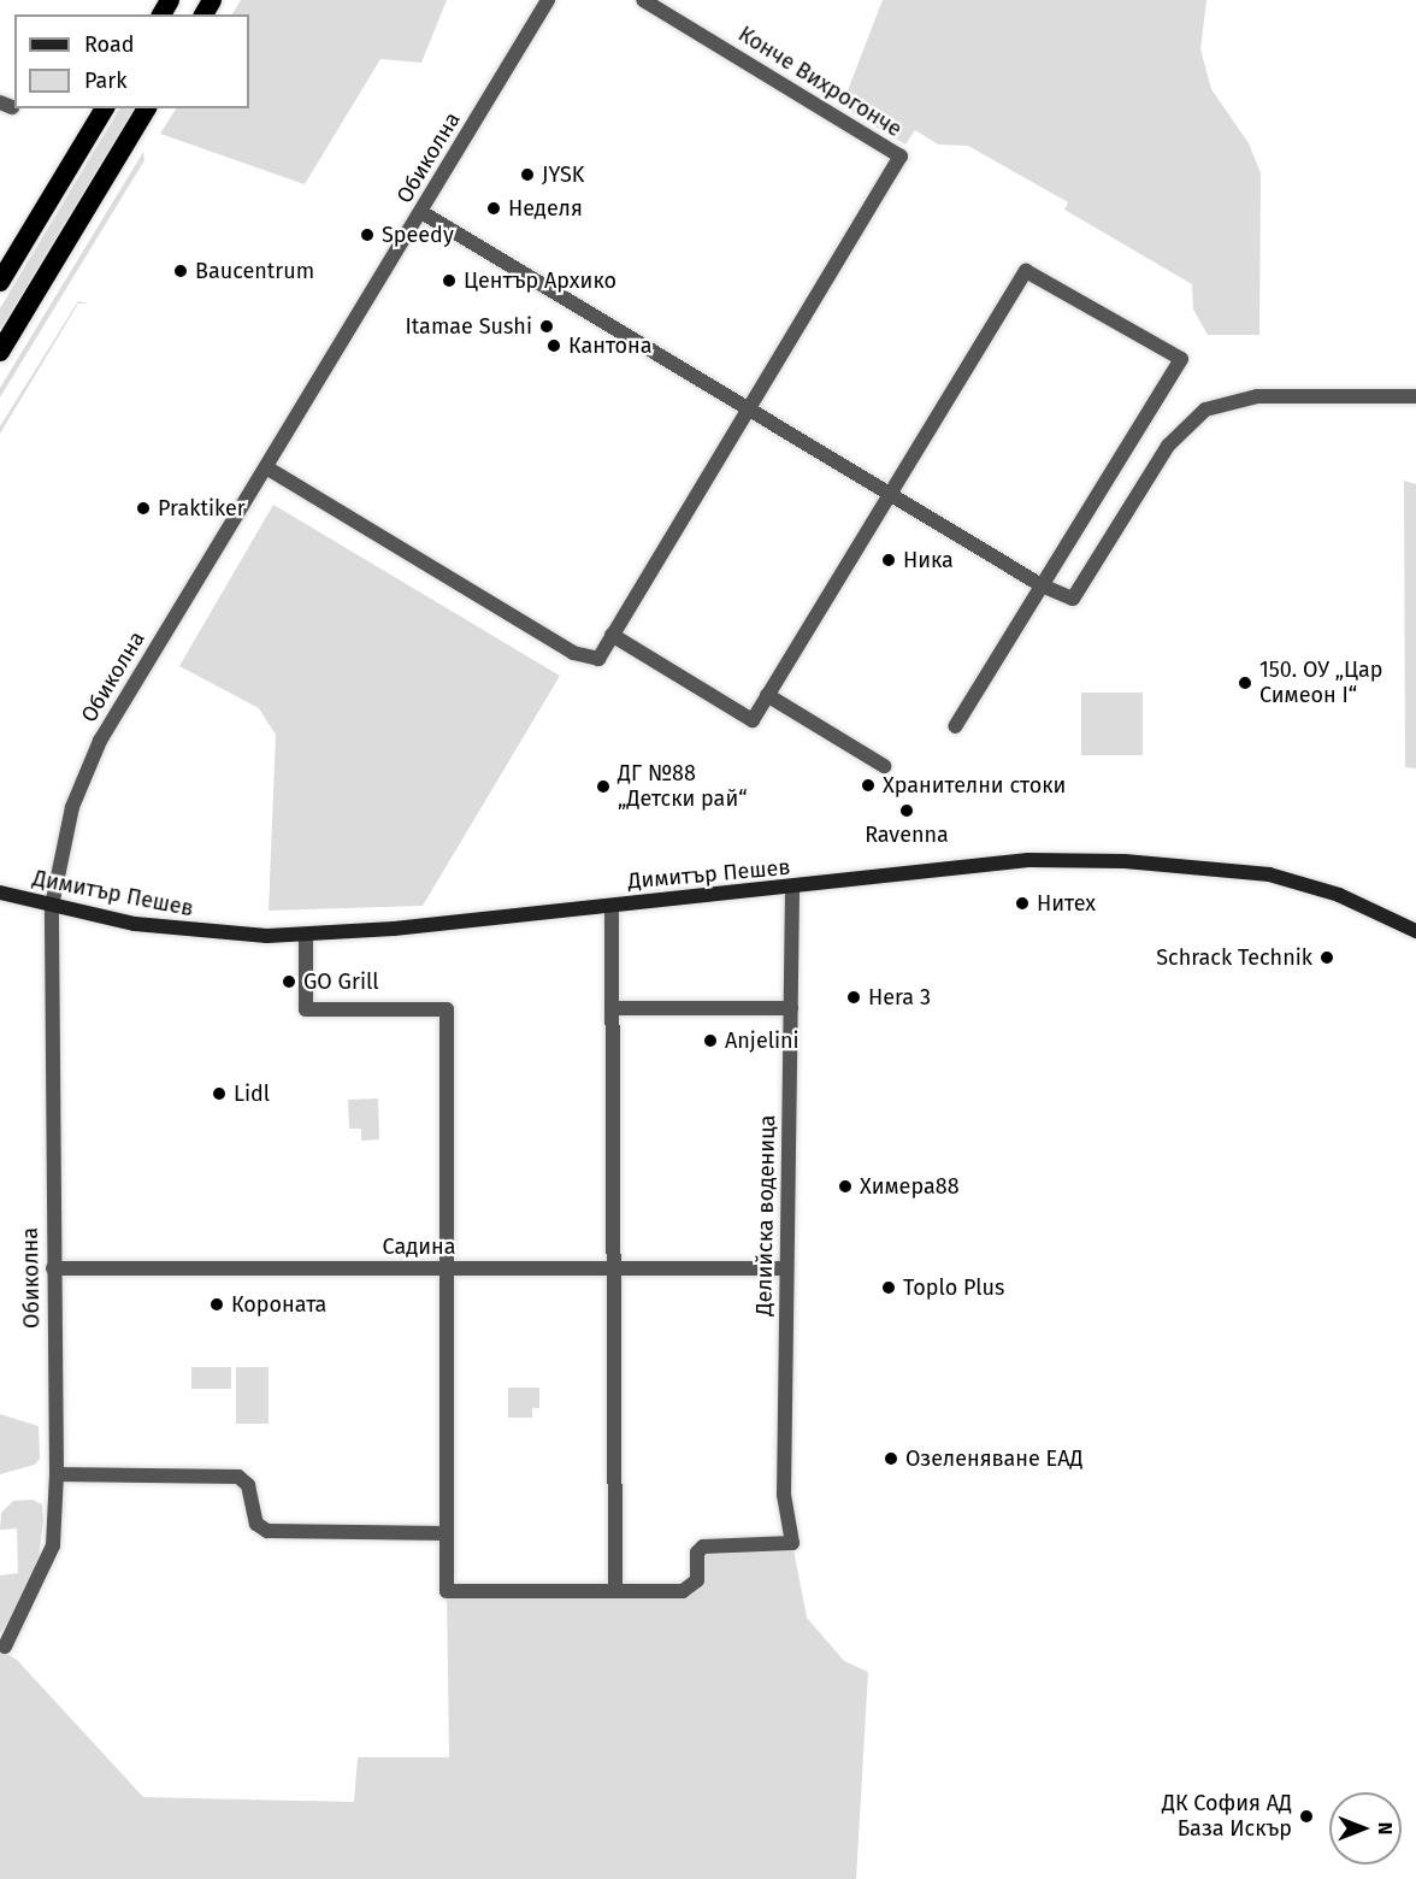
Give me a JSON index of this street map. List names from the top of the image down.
{
  "streets": {
    "main road": ["Димитър Пешев"],
    "street": [
      "Конче Вихрогонче",
      "Обиколна",
      "Делийска воденица",
      "Садина"
    ]
  },
  "crossings": [
    ["Обиколна", "Димитър Пешев"],
    ["Обиколна", "Садина"],
    ["Димитър Пешев", "Делийска воденица"],
    ["Делийска воденица", "Садина"]
  ],
  "places": [
    "JYSK",
    "Неделя",
    "Speedy",
    "Baucentrum",
    "Център Архико",
    "Itamae Sushi",
    "Кантона",
    "Praktiker",
    "Ника",
    "150. ОУ „Цар Симеон I“",
    "Хранителни стоки",
    "ДГ №88 „Детски рай“",
    "Ravenna",
    "Нитех",
    "Schrack Technik",
    "GO Grill",
    "Hera 3",
    "Anjelini",
    "Lidl",
    "Химера88",
    "Toplo Plus",
    "Короната",
    "Озеленяване ЕАД",
    "ДК София АД База Искър"
  ],
  "legend": ["Road", "Park"],
  "north": "right"
}
